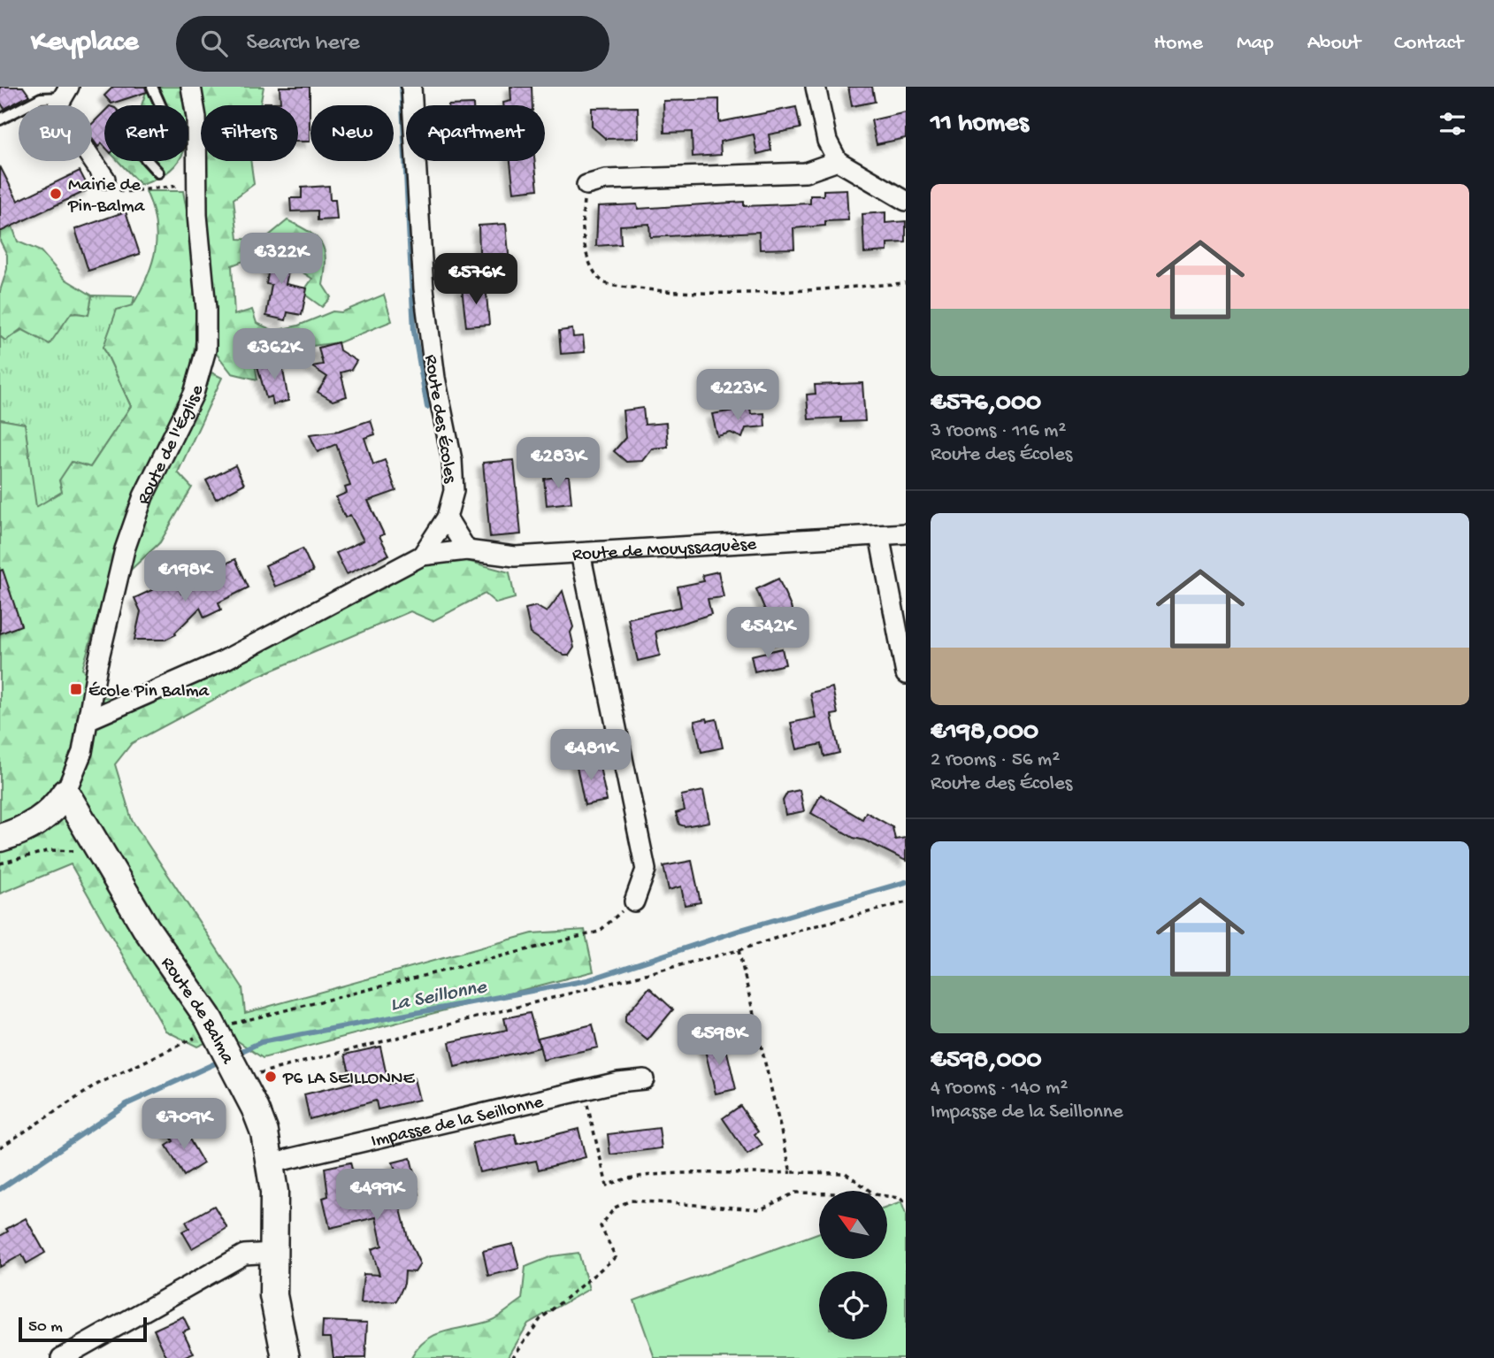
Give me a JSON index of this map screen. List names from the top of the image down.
{
  "streets": {
    "street": [
      "Route des Écoles",
      "Route de l'Église",
      "Route de Mouyssaguèse",
      "Route de Balma",
      "Impasse de la Seillonne"
    ]
  },
  "crossings": [
    ["Route des Écoles", "Route de l'Église"],
    ["Route des Écoles", "Route de Mouyssaguèse"],
    ["Route de l'Église", "Route de Balma"],
    ["Route de Balma", "Impasse de la Seillonne"]
  ],
  "water": ["La Seillonne"],
  "places": {
    "other": ["Mairie de Pin-Balma", "P6 LA SEILLONNE"],
    "transit": ["École Pin Balma"]
  },
  "scale_bar": "50 m",
  "north": "top left",
  "page": {
    "header": "Keyplace",
    "search": "Search here",
    "nav": [
      "Home",
      "Map",
      "About",
      "Contact"
    ],
    "heading": "11 homes",
    "chip": [
      "Buy",
      "Rent",
      "Filters",
      "New",
      "Apartment"
    ],
    "list": [
      {
        "name": "€576,000",
        "note": "3 rooms · 116 m² · Route des Écoles"
      },
      {
        "name": "€198,000",
        "note": "2 rooms · 56 m² · Route des Écoles"
      },
      {
        "name": "€598,000",
        "note": "4 rooms · 140 m² · Impasse de la Seillonne"
      }
    ],
    "price": [
      "€322K",
      "€576K",
      "€362K",
      "€223K",
      "€283K",
      "€198K",
      "€542K",
      "€481K",
      "€598K",
      "€709K",
      "€499K"
    ],
    "scale": "50 m"
  }
}
